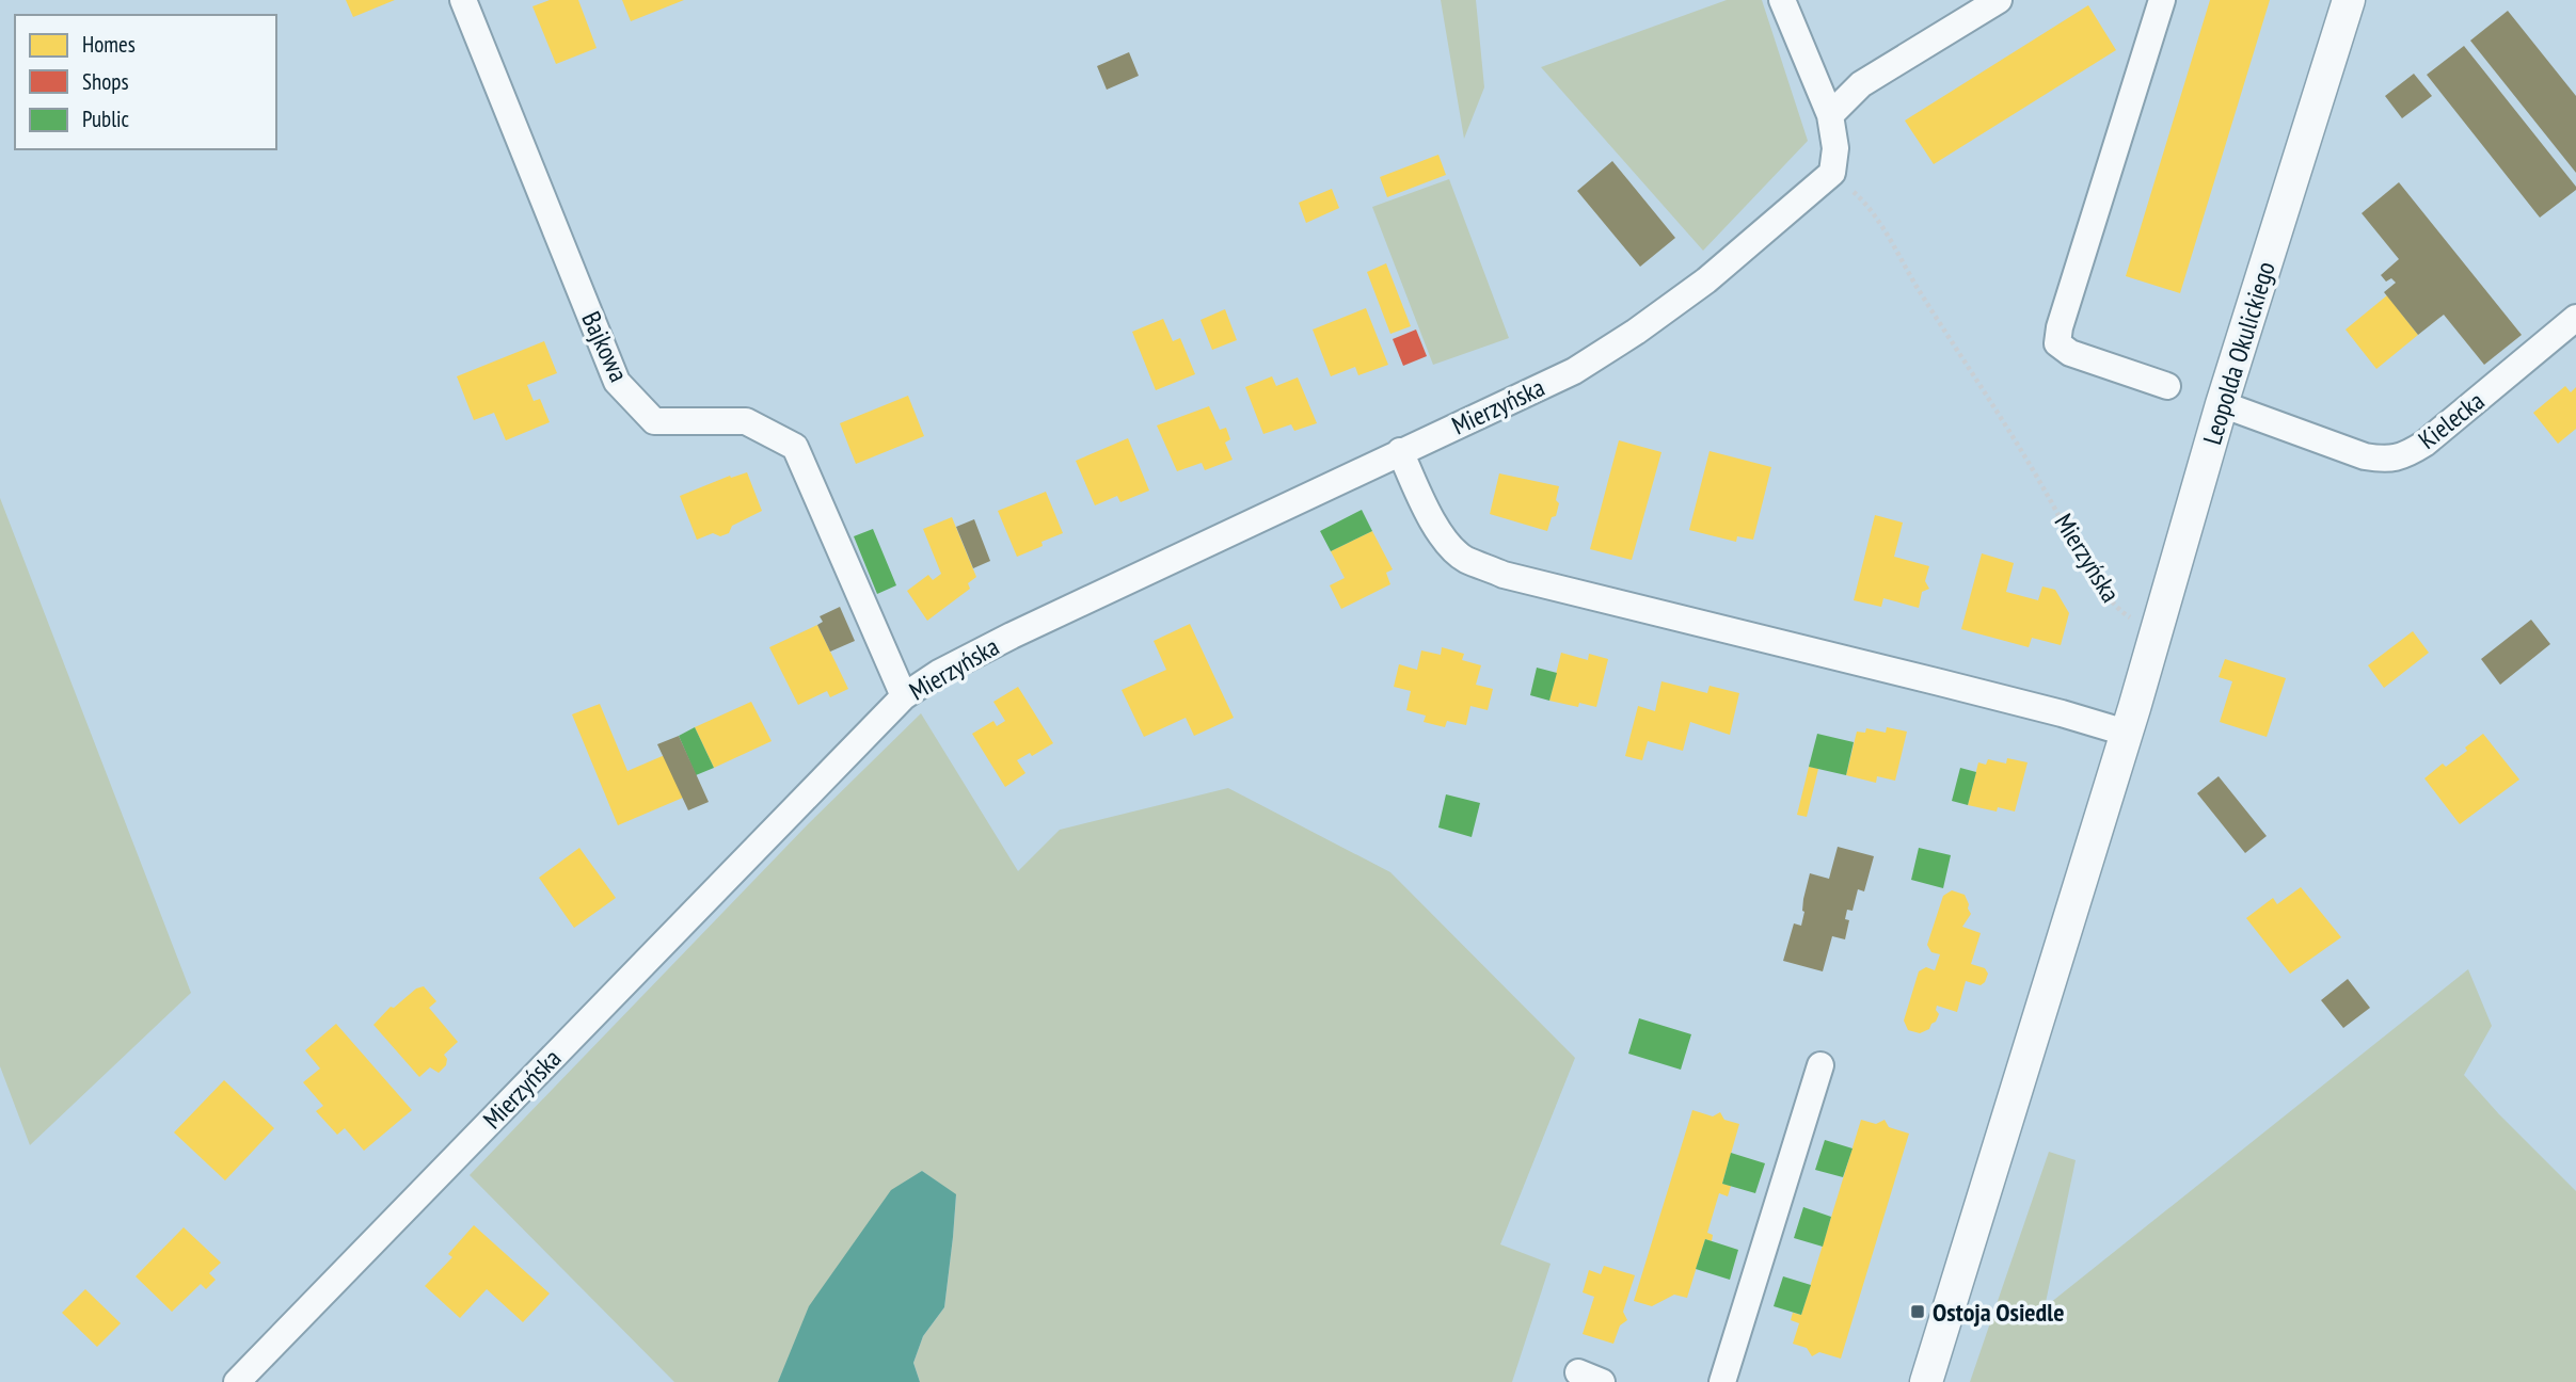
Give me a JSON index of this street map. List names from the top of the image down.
{
  "streets": {
    "street": [
      "Bajkowa",
      "Leopolda Okulickiego",
      "Mierzyńska",
      "Kielecka"
    ]
  },
  "crossings": [
    ["Bajkowa", "Mierzyńska"],
    ["Leopolda Okulickiego", "Mierzyńska"],
    ["Leopolda Okulickiego", "Kielecka"]
  ],
  "places": {
    "transit": ["Ostoja Osiedle"]
  },
  "legend": ["Homes", "Shops", "Public"]
}
